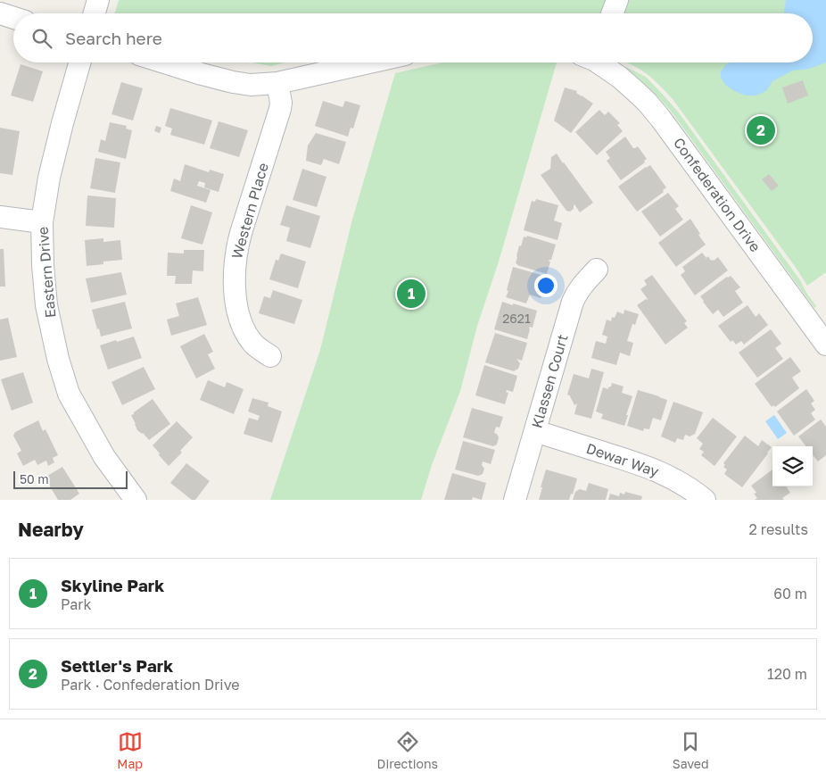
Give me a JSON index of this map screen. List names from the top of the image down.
{
  "streets": {
    "street": [
      "Confederation Drive",
      "Western Place",
      "Eastern Drive",
      "Klassen Court",
      "Dewar Way"
    ]
  },
  "crossings": [
    ["Klassen Court", "Dewar Way"]
  ],
  "house_numbers": ["2621"],
  "scale_bar": "50 m",
  "page": {
    "search": "Search here",
    "pins": ["2", "1"],
    "scale": "50 m",
    "heading": ["Nearby", "2 results"],
    "list": [
      {
        "mark": "1",
        "name": "Skyline Park",
        "note": "Park",
        "value": "60 m"
      },
      {
        "mark": "2",
        "name": "Settler's Park",
        "note": "Park · Confederation Drive",
        "value": "120 m"
      }
    ],
    "nav": ["Map", "Directions", "Saved"]
  }
}
